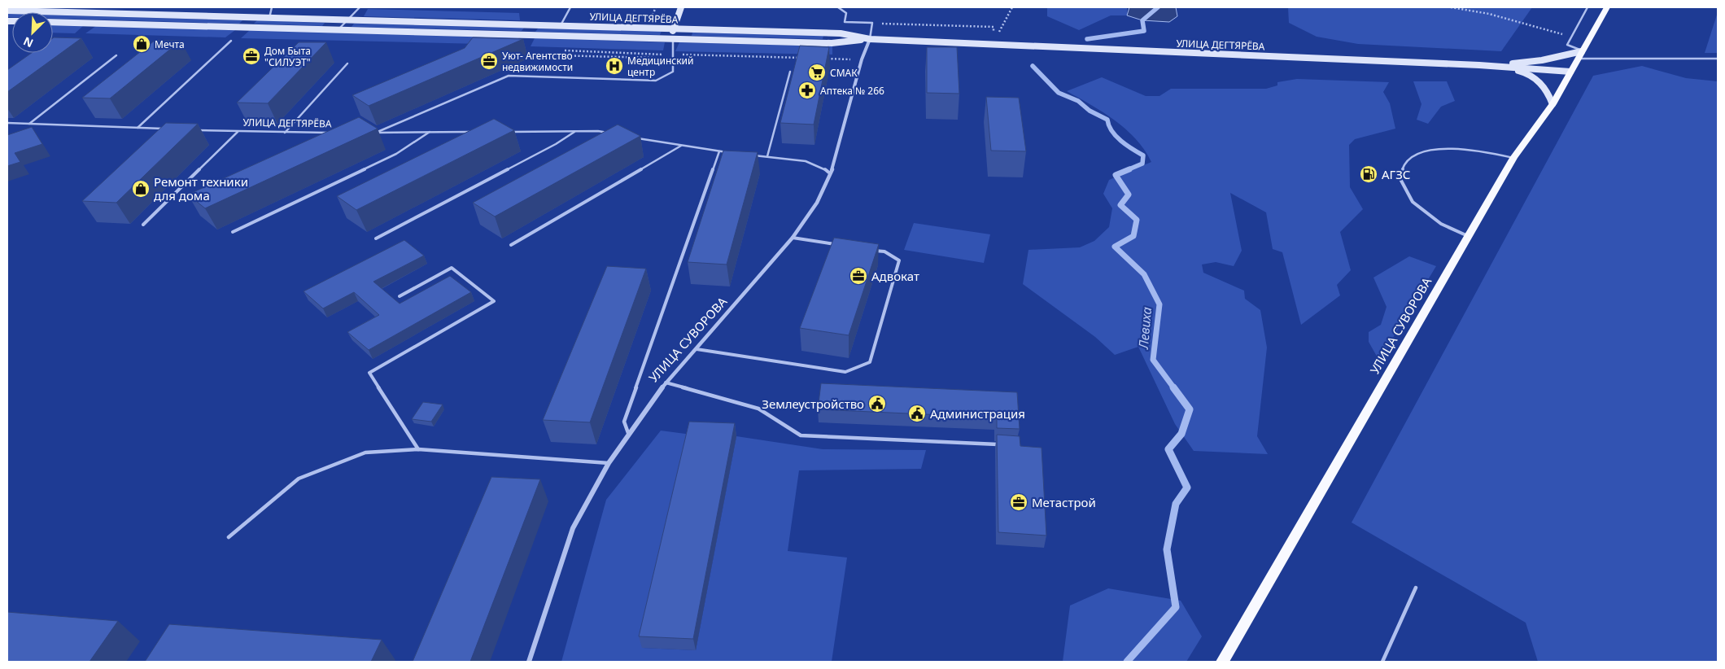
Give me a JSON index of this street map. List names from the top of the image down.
{
  "streets": {
    "main road": ["УЛИЦА ДЕГТЯРЁВА", "УЛИЦА СУВОРОВА"]
  },
  "crossings": [
    ["УЛИЦА ДЕГТЯРЁВА", "УЛИЦА СУВОРОВА"]
  ],
  "water": ["Левиха"],
  "places": {
    "shop": ["Мечта", "Ремонт техники для дома"],
    "office": [
      "Дом Быта \"СИЛУЭТ\"",
      "Уют- Агентство недвижимости",
      "Адвокат",
      "Метастрой"
    ],
    "hospital": ["Медицинский центр"],
    "supermarket": ["СМАК"],
    "pharmacy": ["Аптека № 266"],
    "fuel station": ["АГЗС"],
    "public building": ["Землеустройство", "Администрация"]
  },
  "north": "bottom left"
}
